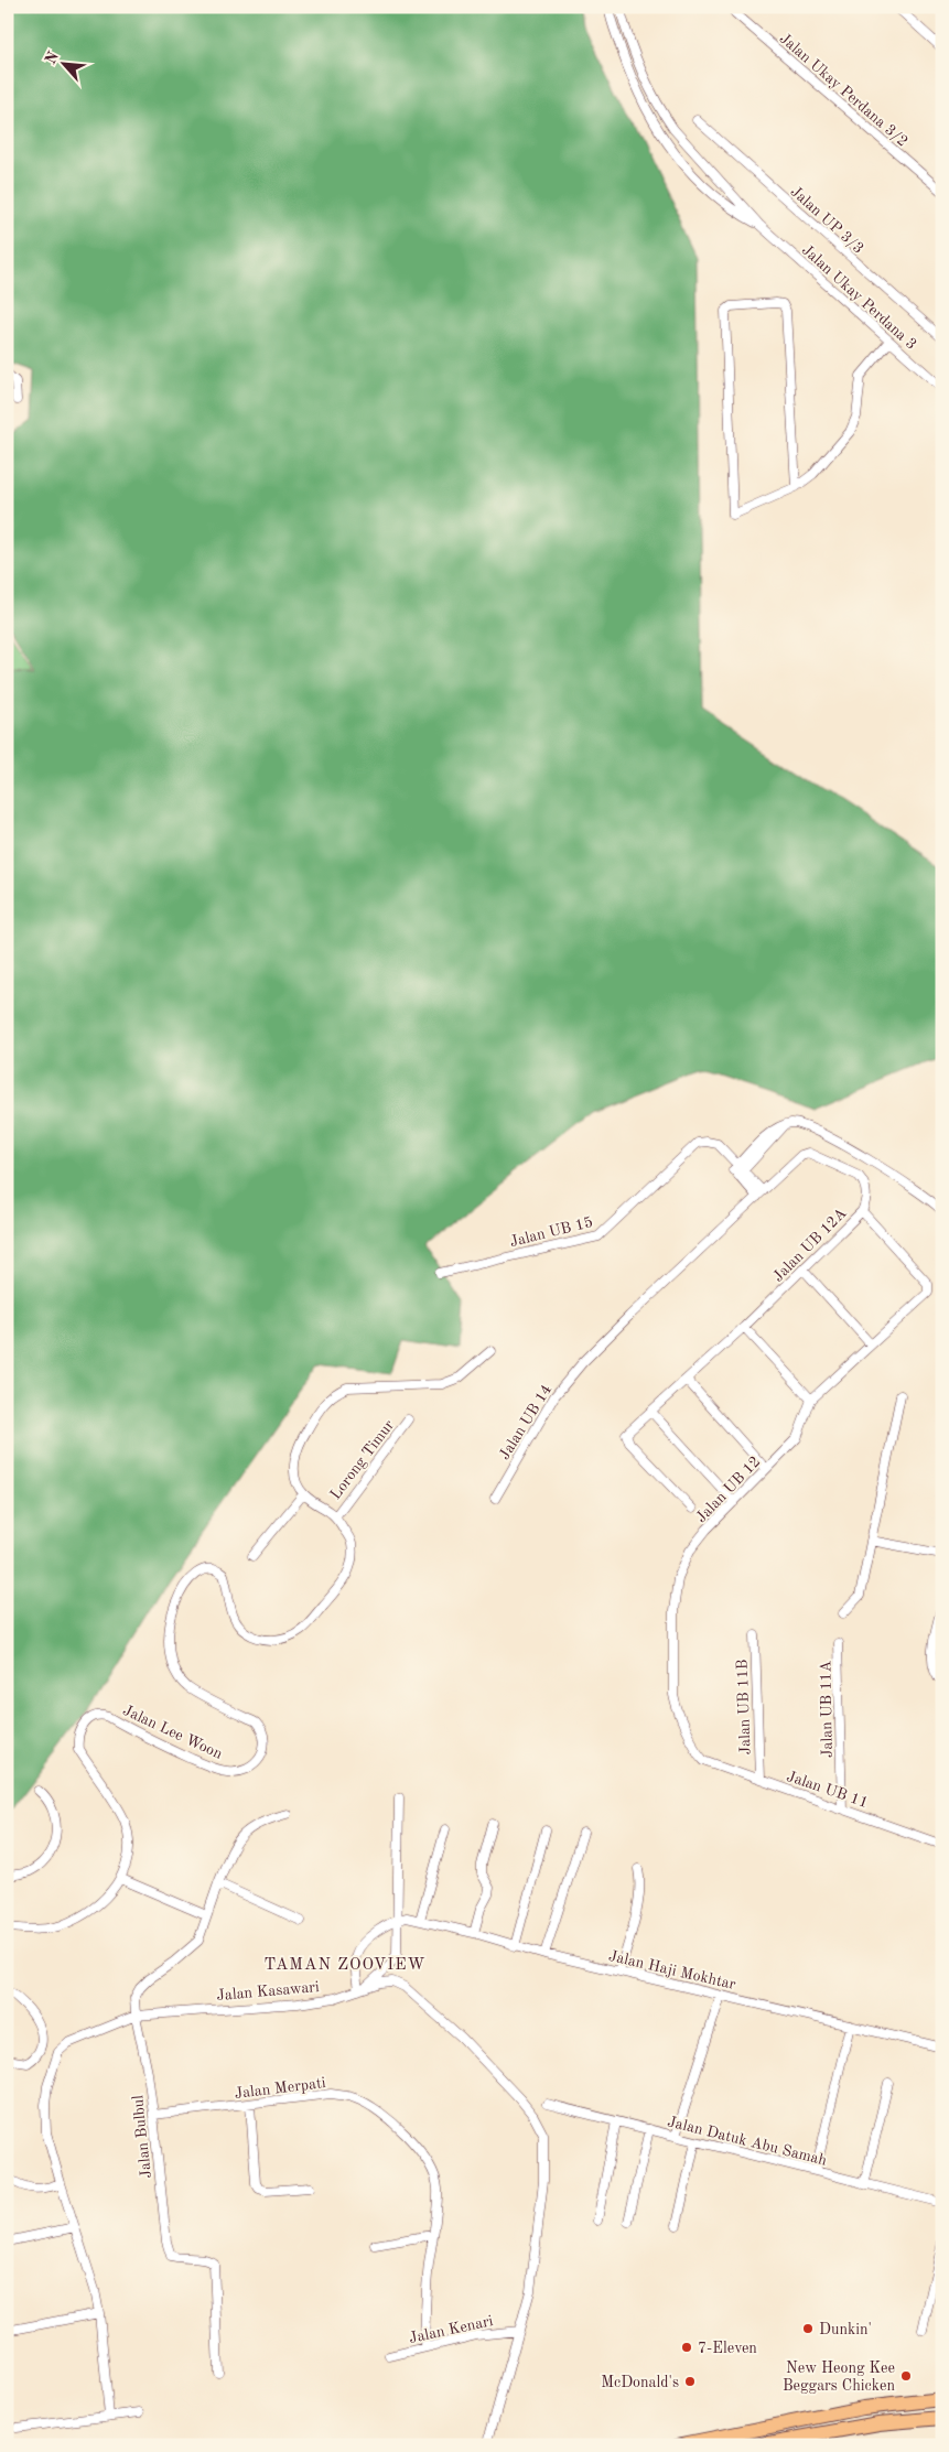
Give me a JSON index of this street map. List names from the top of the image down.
{
  "streets": {
    "street": [
      "Jalan Ukay Perdana 3/2",
      "Jalan UP 3/3",
      "Jalan Ukay Perdana 3",
      "Jalan UB 15",
      "Jalan UB 12A",
      "Jalan UB 14",
      "Lorong Timur",
      "Jalan UB 12",
      "Jalan UB 11B",
      "Jalan UB 11A",
      "Jalan Lee Woon",
      "Jalan UB 11",
      "Jalan Haji Mokhtar",
      "Jalan Kasawari",
      "Jalan Merpati",
      "Jalan Bulbul",
      "Jalan Datuk Abu Samah",
      "Jalan Kenari"
    ]
  },
  "crossings": [
    ["Jalan UB 15", "Jalan UB 12A"],
    ["Jalan UB 12A", "Jalan UB 14"],
    ["Jalan UB 12A", "Jalan UB 12"],
    ["Lorong Timur", "Jalan Lee Woon"],
    ["Jalan UB 12", "Jalan UB 11"],
    ["Jalan UB 11B", "Jalan UB 11"],
    ["Jalan UB 11A", "Jalan UB 11"],
    ["Jalan Kasawari", "Jalan Bulbul"],
    ["Jalan Kasawari", "Jalan Kenari"],
    ["Jalan Merpati", "Jalan Bulbul"],
    ["Jalan Merpati", "Jalan Kenari"]
  ],
  "districts": ["TAMAN ZOOVIEW"],
  "places": [
    "Dunkin'",
    "7-Eleven",
    "New Heong Kee Beggars Chicken",
    "McDonald's"
  ],
  "north": "top left"
}
